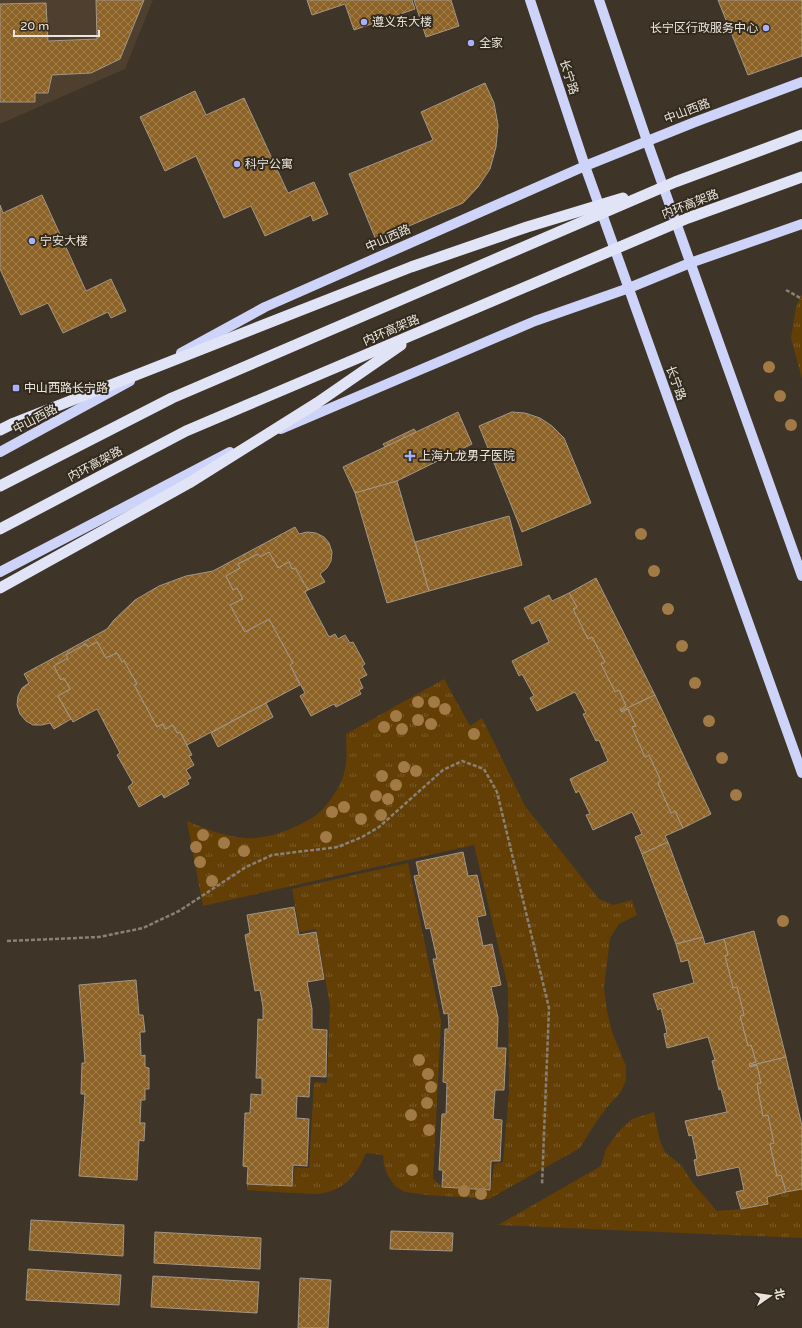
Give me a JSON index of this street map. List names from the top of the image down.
{
  "streets": {
    "highway": ["内环高架路"],
    "main road": ["长宁路", "中山西路"]
  },
  "crossings": [
    ["长宁路", "中山西路"]
  ],
  "places": {
    "other": [
      "遵义东大楼",
      "长宁区行政服务中心",
      "全家",
      "科宁公寓",
      "宁安大楼"
    ],
    "transit": ["中山西路长宁路"],
    "health": ["上海九龙男子医院"]
  },
  "scale_bar": "20 m",
  "north": "right"
}
